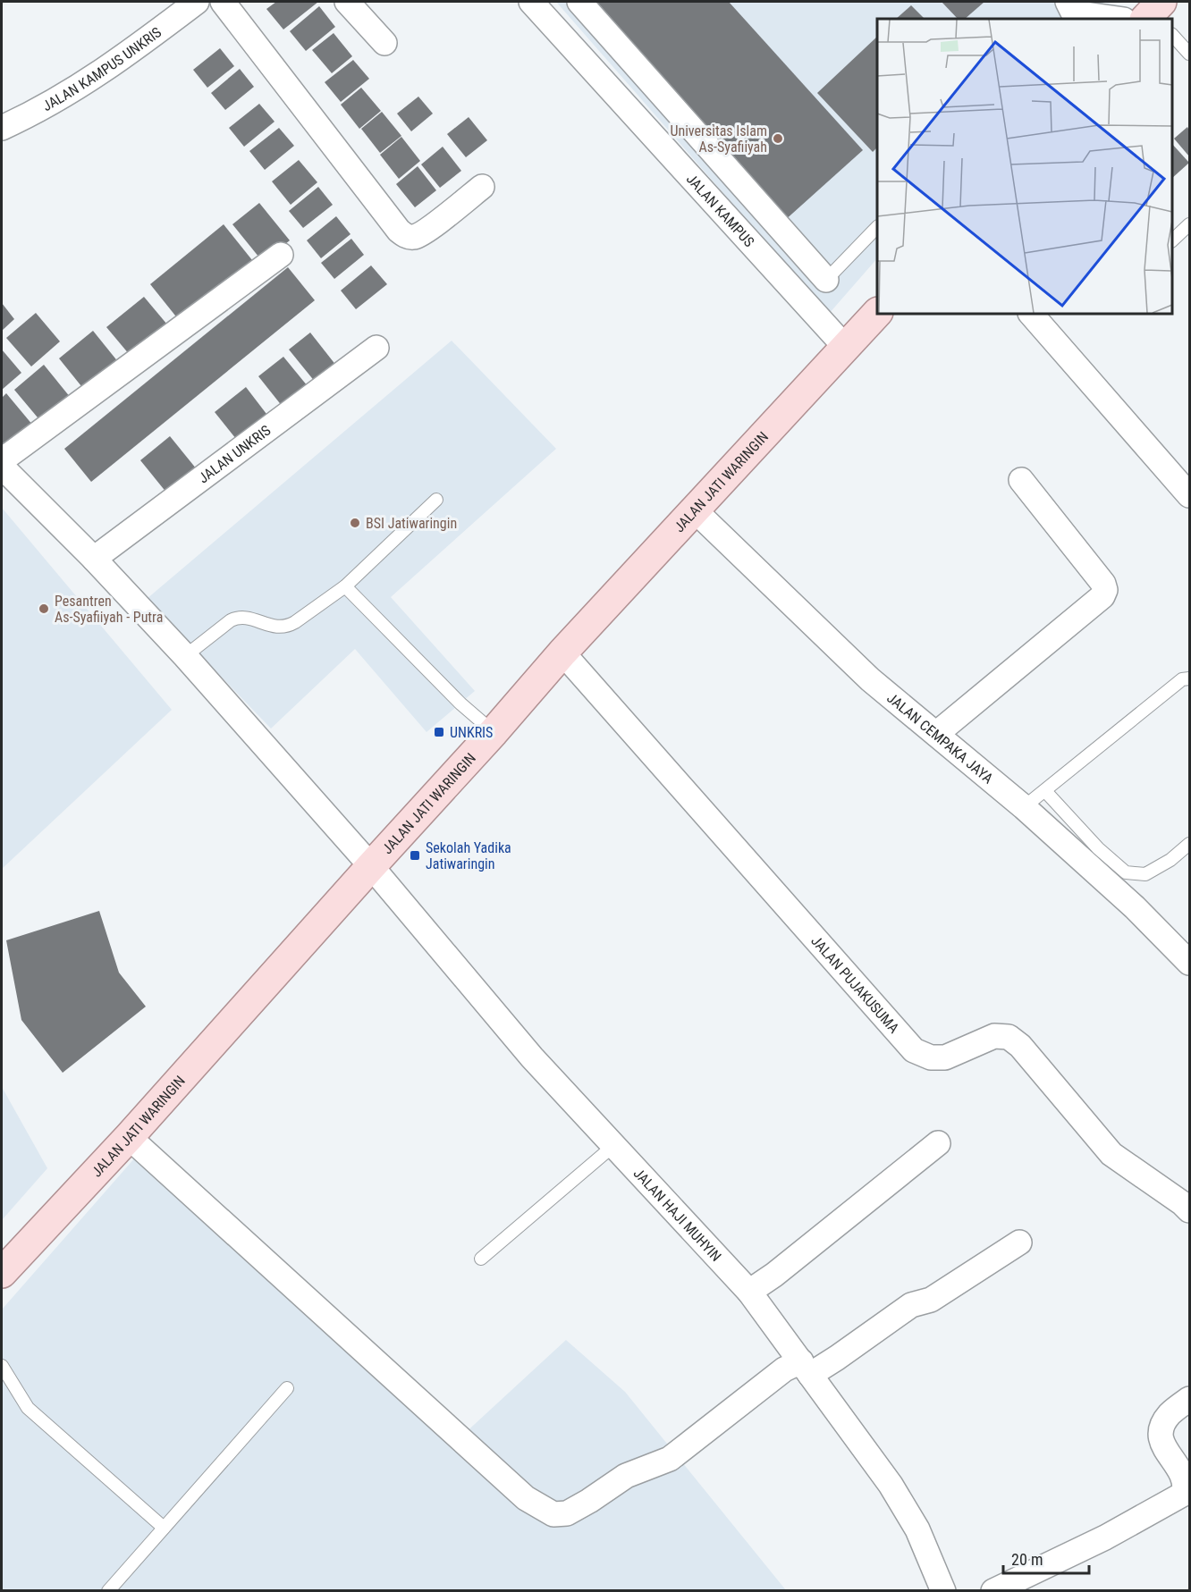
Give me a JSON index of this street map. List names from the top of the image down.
{
  "streets": {
    "main road": ["JALAN JATI WARINGIN"],
    "street": [
      "JALAN KAMPUS UNKRIS",
      "JALAN KAMPUS",
      "JALAN UNKRIS",
      "JALAN CEMPAKA JAYA",
      "JALAN PUJAKUSUMA",
      "JALAN HAJI MUHYIN"
    ]
  },
  "crossings": [
    ["JALAN KAMPUS", "JALAN JATI WARINGIN"],
    ["JALAN UNKRIS", "JALAN HAJI MUHYIN"],
    ["JALAN JATI WARINGIN", "JALAN CEMPAKA JAYA"],
    ["JALAN JATI WARINGIN", "JALAN PUJAKUSUMA"],
    ["JALAN JATI WARINGIN", "JALAN HAJI MUHYIN"]
  ],
  "places": {
    "other": ["Universitas Islam As-Syafiiyah", "BSI Jatiwaringin", "Pesantren As-Syafiiyah - Putra"],
    "transit": ["UNKRIS", "Sekolah Yadika Jatiwaringin"]
  },
  "scale_bar": "20 m"
}
